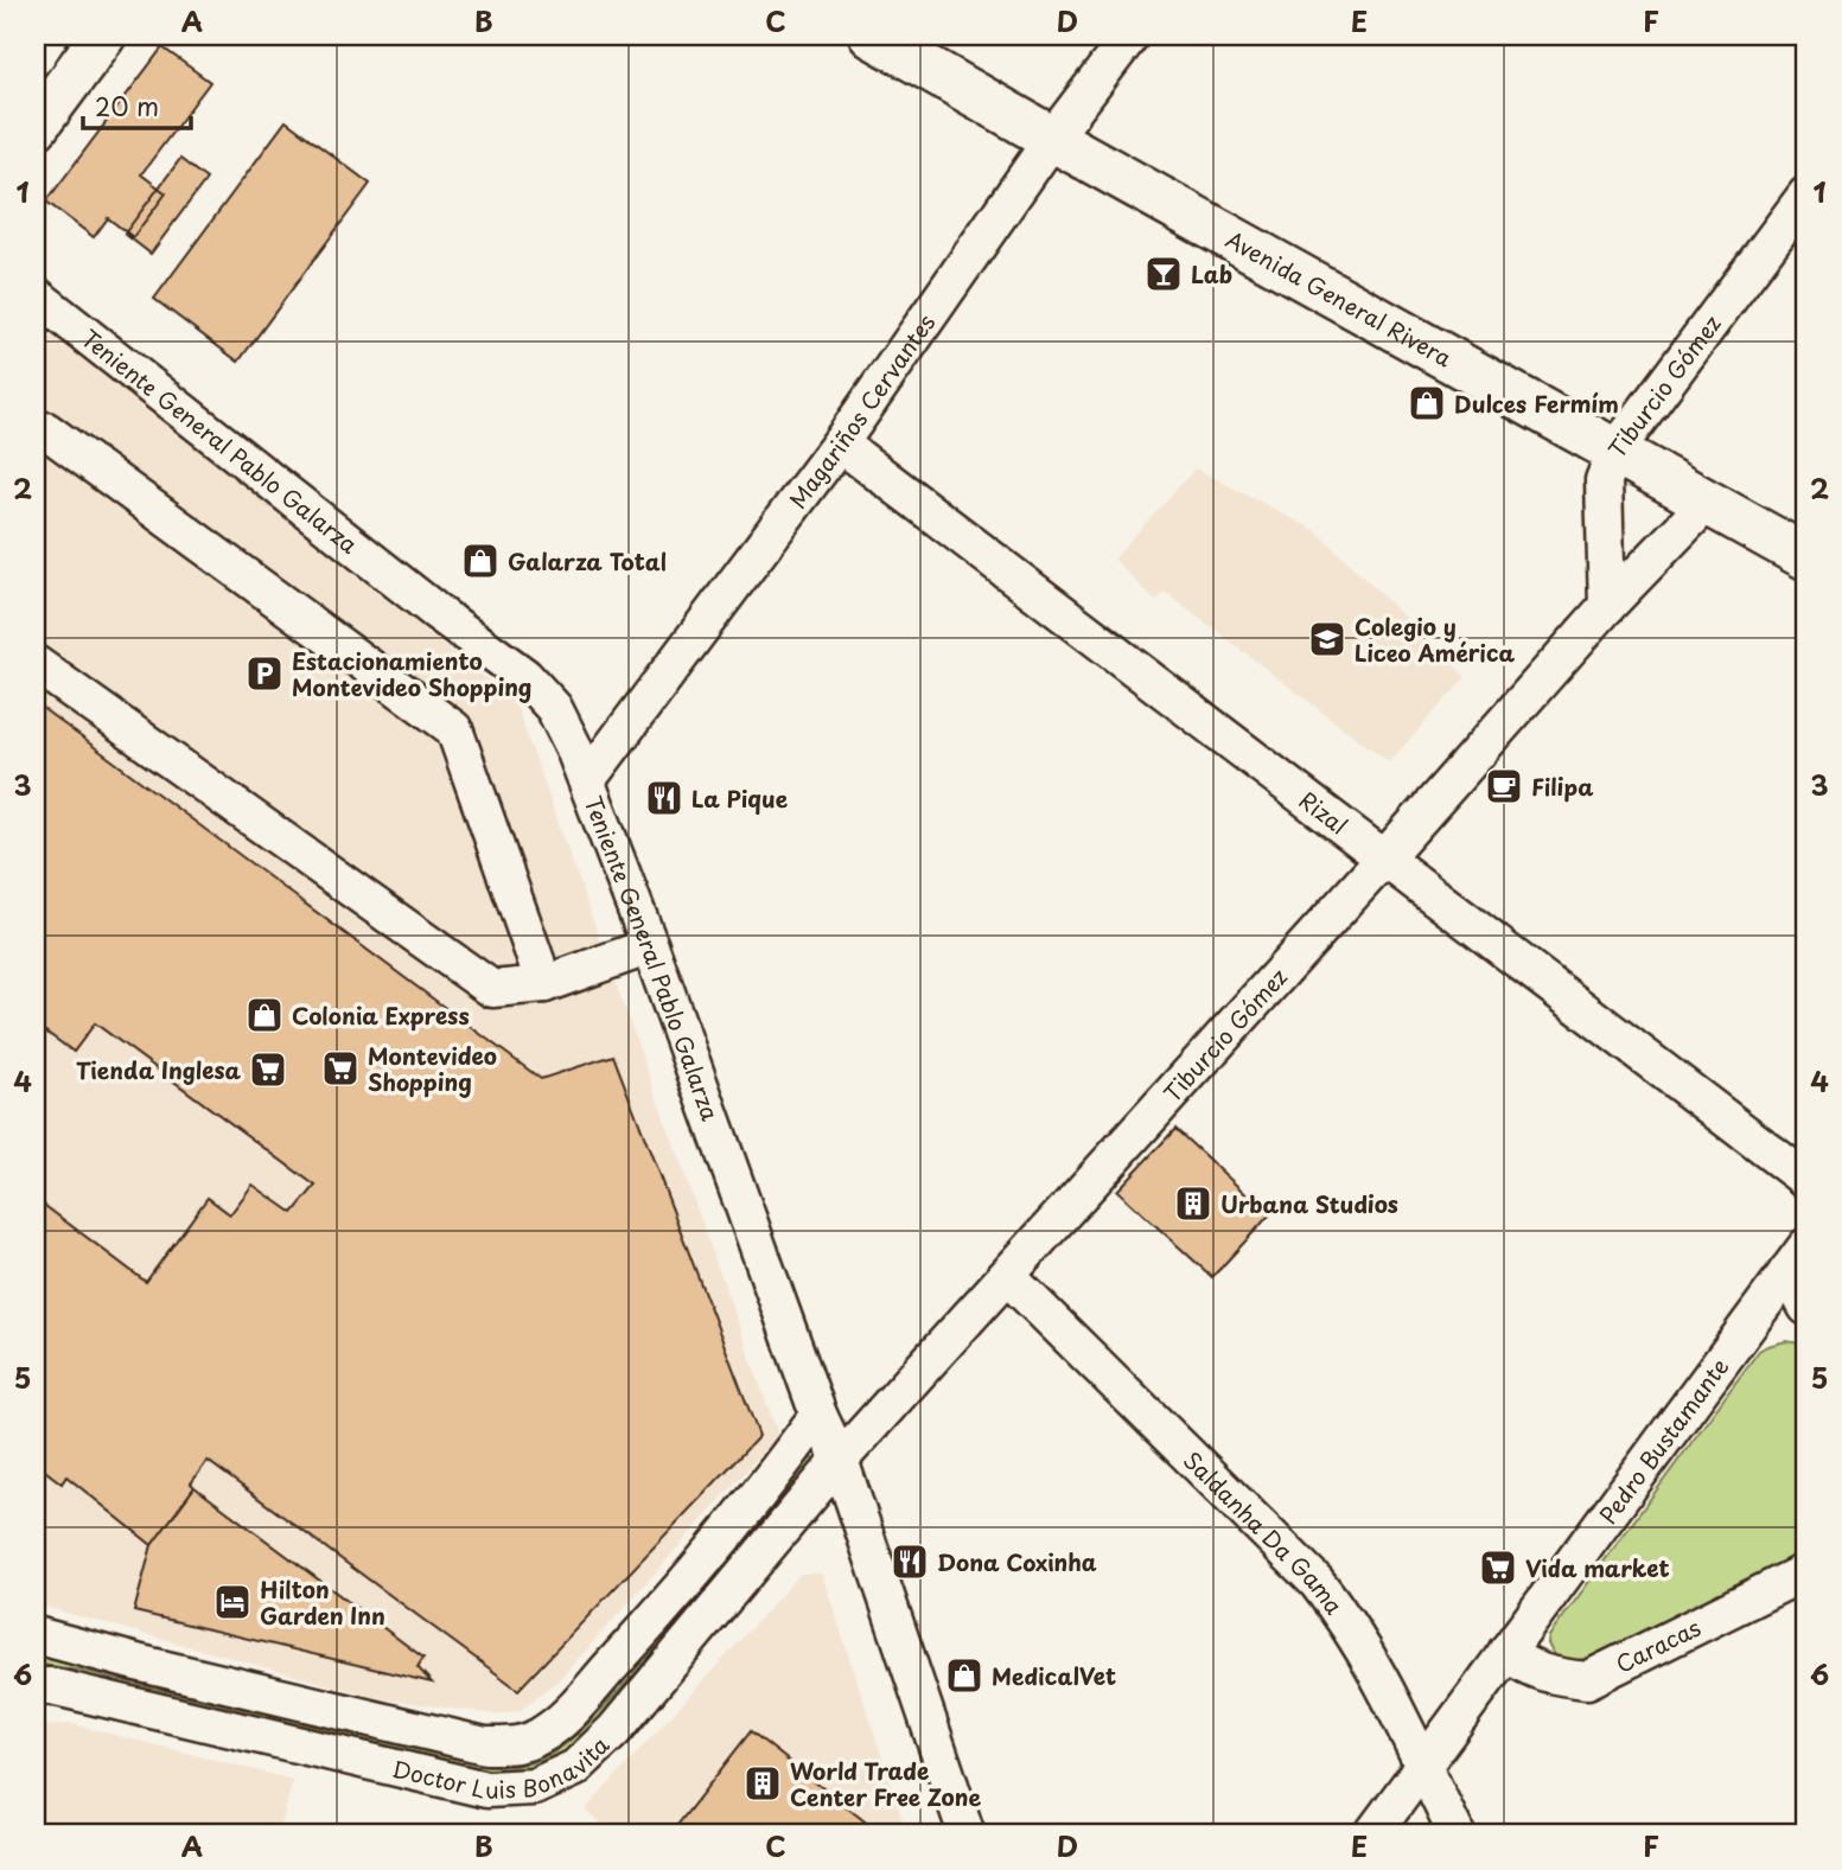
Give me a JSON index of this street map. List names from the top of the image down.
{
  "streets": {
    "main road": ["Avenida General Rivera"],
    "street": [
      "Tiburcio Gómez",
      "Magariños Cervantes",
      "Teniente General Pablo Galarza",
      "Rizal",
      "Pedro Bustamante",
      "Saldanha Da Gama",
      "Caracas",
      "Doctor Luis Bonavita"
    ]
  },
  "crossings": [
    ["Avenida General Rivera", "Tiburcio Gómez"],
    ["Avenida General Rivera", "Magariños Cervantes"],
    ["Tiburcio Gómez", "Teniente General Pablo Galarza"],
    ["Tiburcio Gómez", "Rizal"],
    ["Tiburcio Gómez", "Saldanha Da Gama"],
    ["Tiburcio Gómez", "Doctor Luis Bonavita"],
    ["Magariños Cervantes", "Teniente General Pablo Galarza"],
    ["Magariños Cervantes", "Rizal"],
    ["Teniente General Pablo Galarza", "Doctor Luis Bonavita"],
    ["Pedro Bustamante", "Saldanha Da Gama"],
    ["Pedro Bustamante", "Caracas"]
  ],
  "places": {
    "bar": ["Lab"],
    "shop": [
      "Dulces Fermím",
      "Galarza Total",
      "Colonia Express",
      "MedicalVet"
    ],
    "school or university": ["Colegio y Liceo América"],
    "parking": ["Estacionamiento Montevideo Shopping"],
    "cafe": ["Filipa"],
    "restaurant": ["La Pique", "Dona Coxinha"],
    "supermarket": ["Montevideo Shopping", "Tienda Inglesa", "Vida market"],
    "building": ["Urbana Studios", "World Trade Center Free Zone"],
    "hotel": ["Hilton Garden Inn"]
  },
  "scale_bar": "20 m",
  "grid": {
    "columns": [
      "A",
      "B",
      "C",
      "D",
      "E",
      "F"
    ],
    "rows": [
      "1",
      "2",
      "3",
      "4",
      "5",
      "6"
    ]
  }
}
